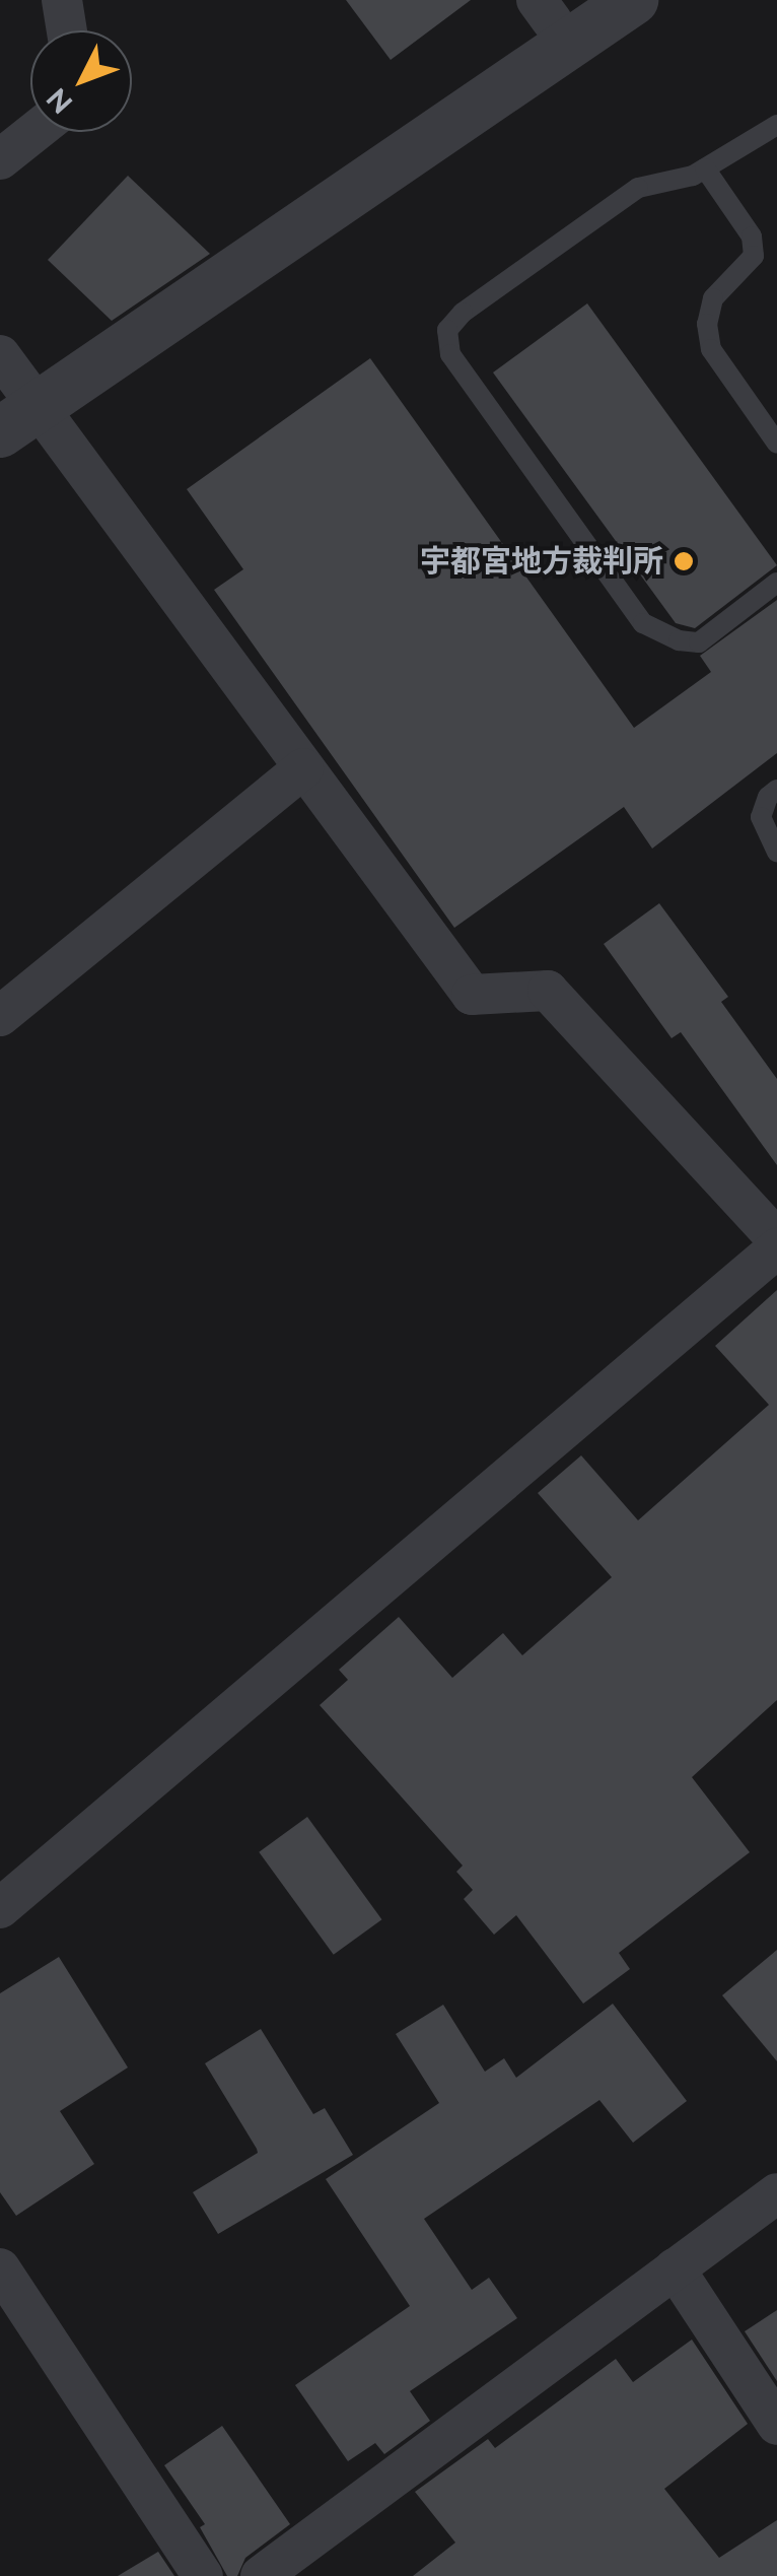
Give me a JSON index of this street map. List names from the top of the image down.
{
  "places": ["宇都宮地方裁判所"],
  "north": "bottom left"
}
